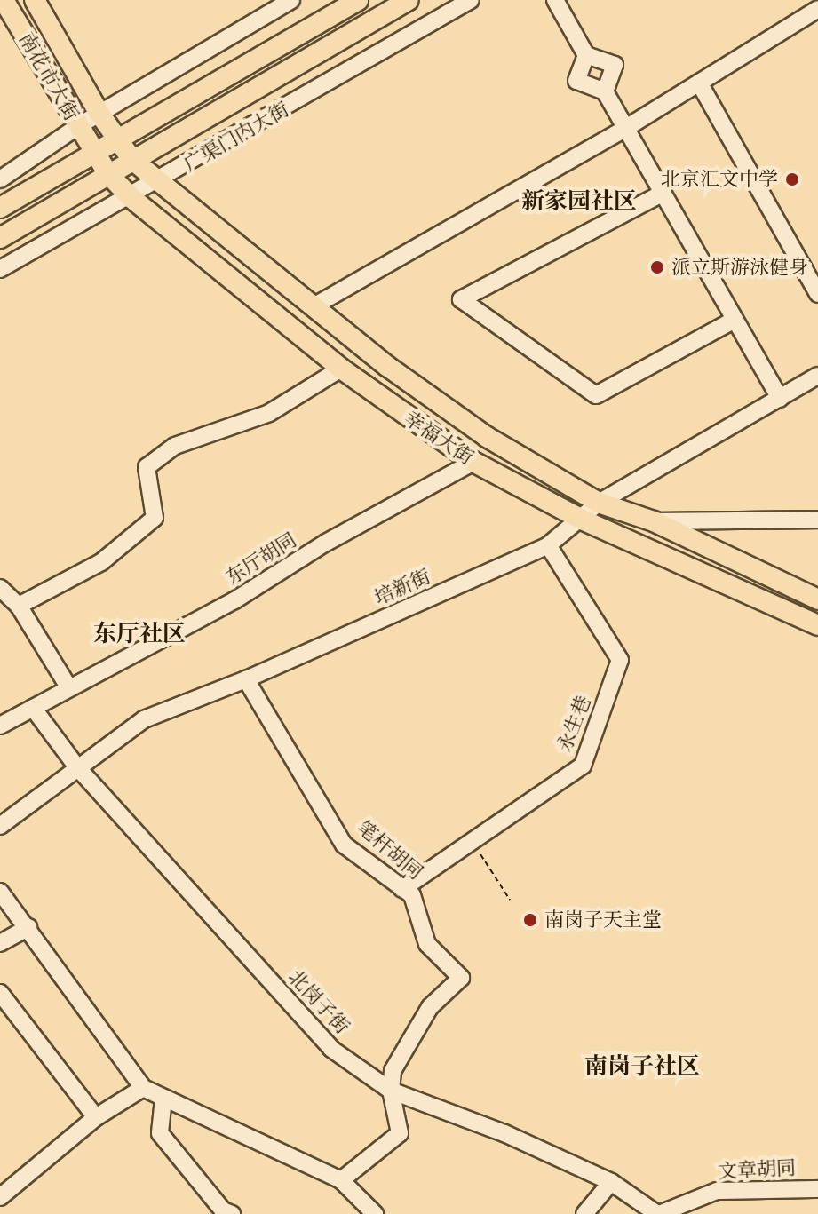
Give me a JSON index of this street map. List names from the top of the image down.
{
  "streets": {
    "main road": ["南花市大街", "广渠门内大街", "幸福大街"],
    "street": [
      "东厅胡同",
      "培新街",
      "永生巷",
      "笔杆胡同",
      "北岗子街",
      "文章胡同"
    ]
  },
  "crossings": [
    ["南花市大街", "广渠门内大街"],
    ["南花市大街", "幸福大街"],
    ["广渠门内大街", "幸福大街"],
    ["幸福大街", "东厅胡同"],
    ["幸福大街", "培新街"],
    ["东厅胡同", "北岗子街"],
    ["培新街", "永生巷"],
    ["培新街", "笔杆胡同"],
    ["培新街", "北岗子街"],
    ["永生巷", "笔杆胡同"],
    ["笔杆胡同", "北岗子街"],
    ["北岗子街", "文章胡同"]
  ],
  "districts": ["新家园社区", "东厅社区", "南岗子社区"],
  "places": ["北京汇文中学", "派立斯游泳健身", "南岗子天主堂"]
}
